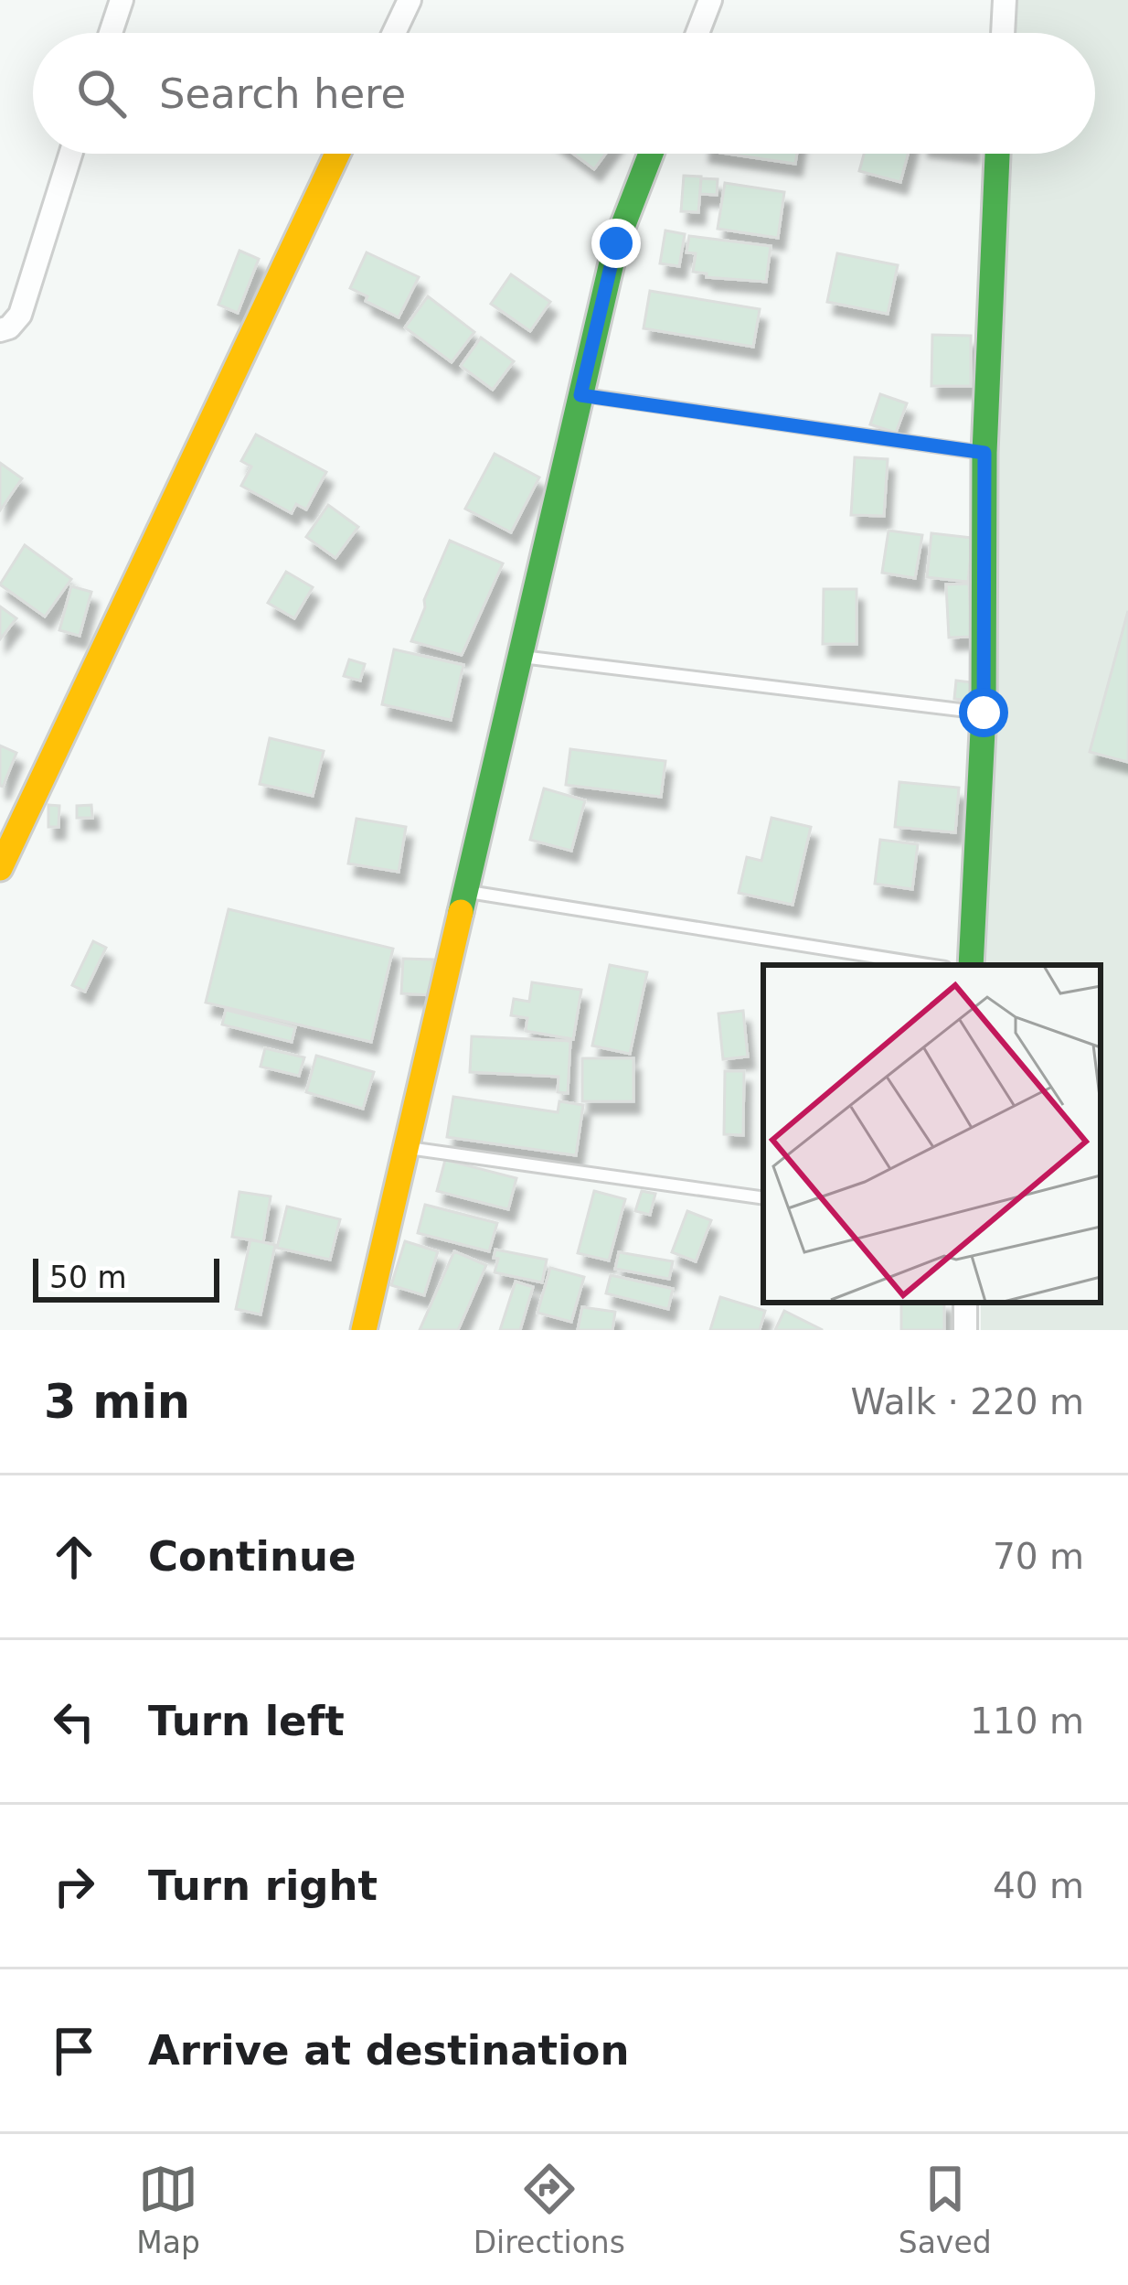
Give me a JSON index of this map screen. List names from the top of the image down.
{
  "scale_bar": "50 m",
  "page": {
    "search": "Search here",
    "scale": "50 m",
    "heading": ["3 min", "Walk · 220 m"],
    "list": [
      ["Continue", "70 m"],
      ["Turn left", "110 m"],
      ["Turn right", "40 m"],
      "Arrive at destination"
    ],
    "nav": ["Map", "Directions", "Saved"]
  }
}
